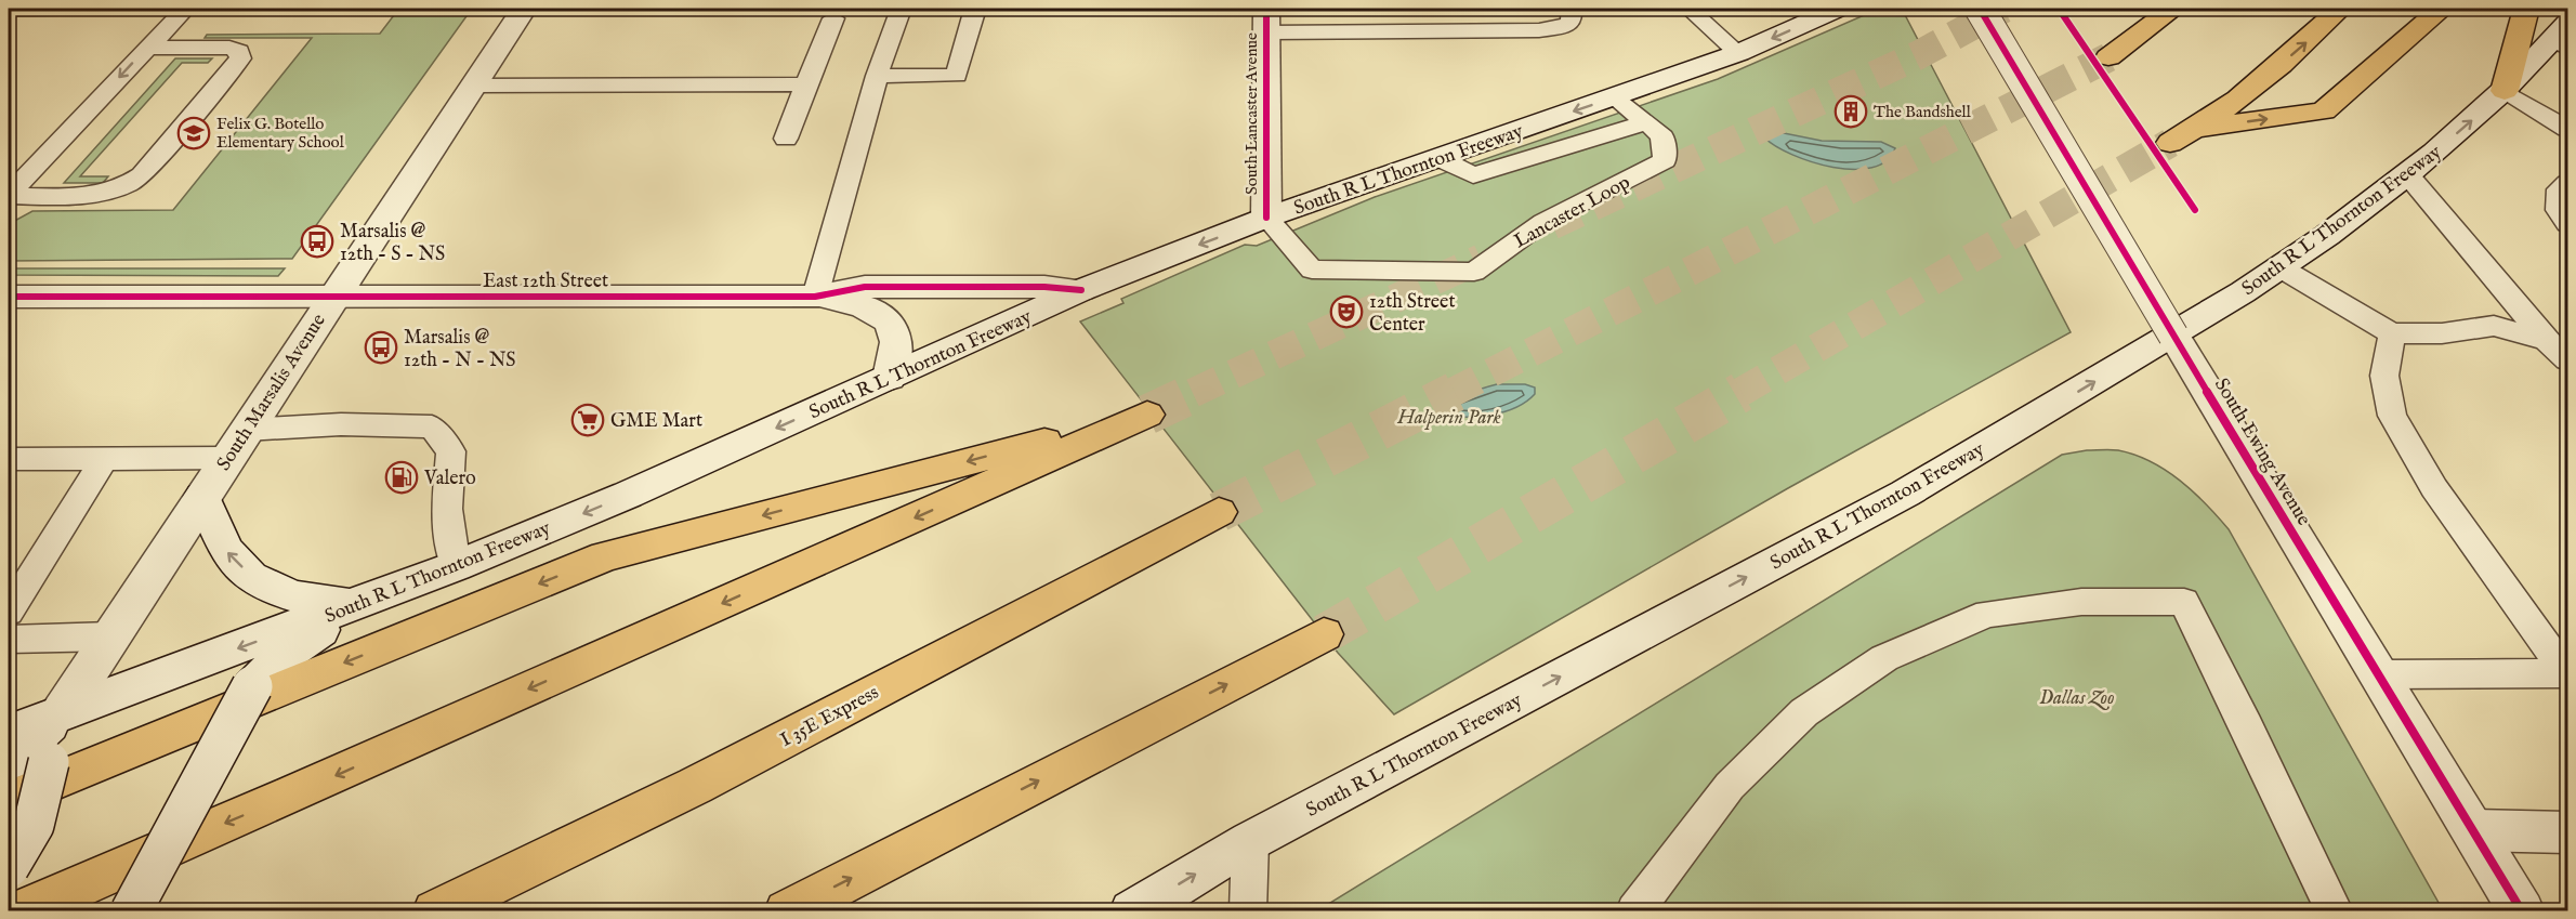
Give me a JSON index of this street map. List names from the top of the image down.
{
  "streets": {
    "highway": ["I 35E Express"],
    "main road": [
      "South Lancaster Avenue",
      "South R L Thornton Freeway",
      "East 12th Street",
      "South Marsalis Avenue",
      "South Ewing Avenue"
    ],
    "lane": ["Lancaster Loop"]
  },
  "crossings": [
    ["South Lancaster Avenue", "South R L Thornton Freeway"],
    ["South Lancaster Avenue", "Lancaster Loop"],
    ["South R L Thornton Freeway", "Lancaster Loop"],
    ["South R L Thornton Freeway", "East 12th Street"],
    ["South R L Thornton Freeway", "South Marsalis Avenue"],
    ["South R L Thornton Freeway", "South Ewing Avenue"],
    ["East 12th Street", "South Marsalis Avenue"]
  ],
  "parks": ["Halperin Park", "Dallas Zoo"],
  "places": {
    "building": ["The Bandshell"],
    "school or university": ["Felix G. Botello Elementary School"],
    "bus stop": ["Marsalis @ 12th - S - NS", "Marsalis @ 12th - N - NS"],
    "theatre": ["12th Street Center"],
    "supermarket": ["GME Mart"],
    "fuel station": ["Valero"]
  }
}
